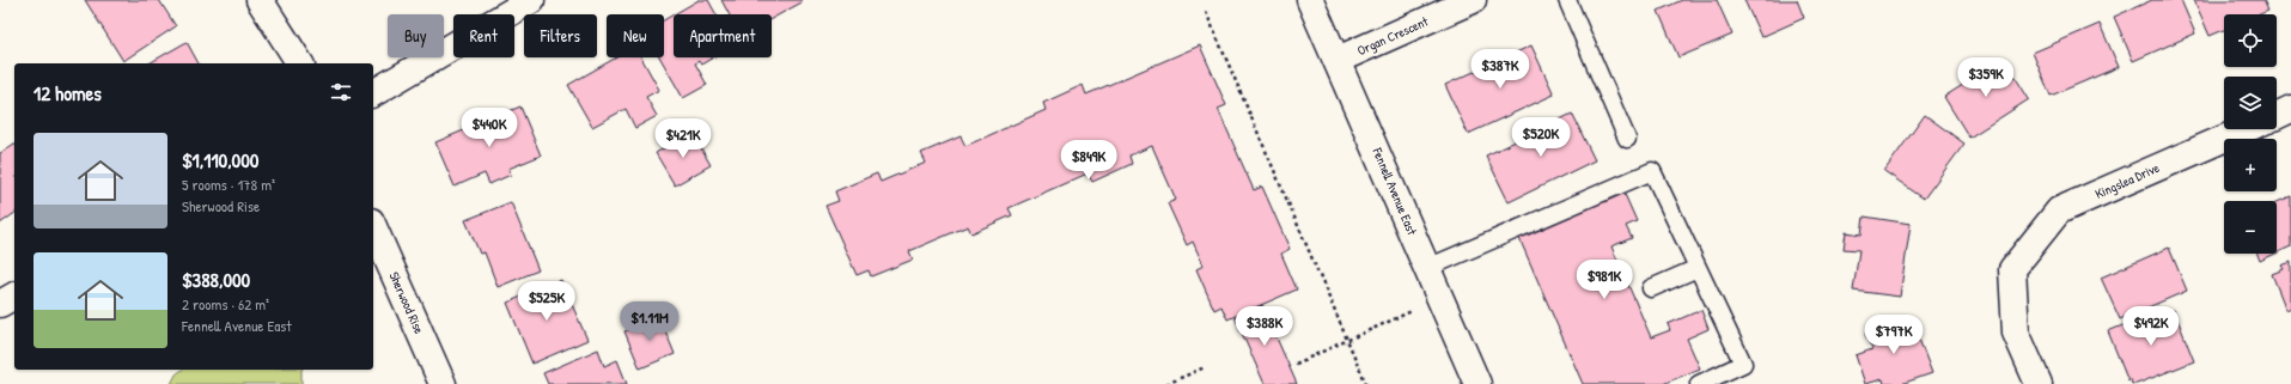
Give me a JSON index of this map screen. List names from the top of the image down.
{
  "streets": {
    "street": [
      "Organ Crescent",
      "Kingslea Drive",
      "Fennell Avenue East",
      "Sherwood Rise"
    ]
  },
  "crossings": [
    ["Organ Crescent", "Fennell Avenue East"]
  ],
  "page": {
    "map_buttons": ["+", "−"],
    "chip": [
      "Buy",
      "Rent",
      "Filters",
      "New",
      "Apartment"
    ],
    "price": [
      "$387K",
      "$359K",
      "$440K",
      "$520K",
      "$421K",
      "$849K",
      "$981K",
      "$525K",
      "$1.11M",
      "$388K",
      "$492K",
      "$797K"
    ],
    "heading": "12 homes",
    "list": [
      {
        "name": "$1,110,000",
        "note": "5 rooms · 178 m² · Sherwood Rise"
      },
      {
        "name": "$388,000",
        "note": "2 rooms · 62 m² · Fennell Avenue East"
      }
    ]
  }
}
